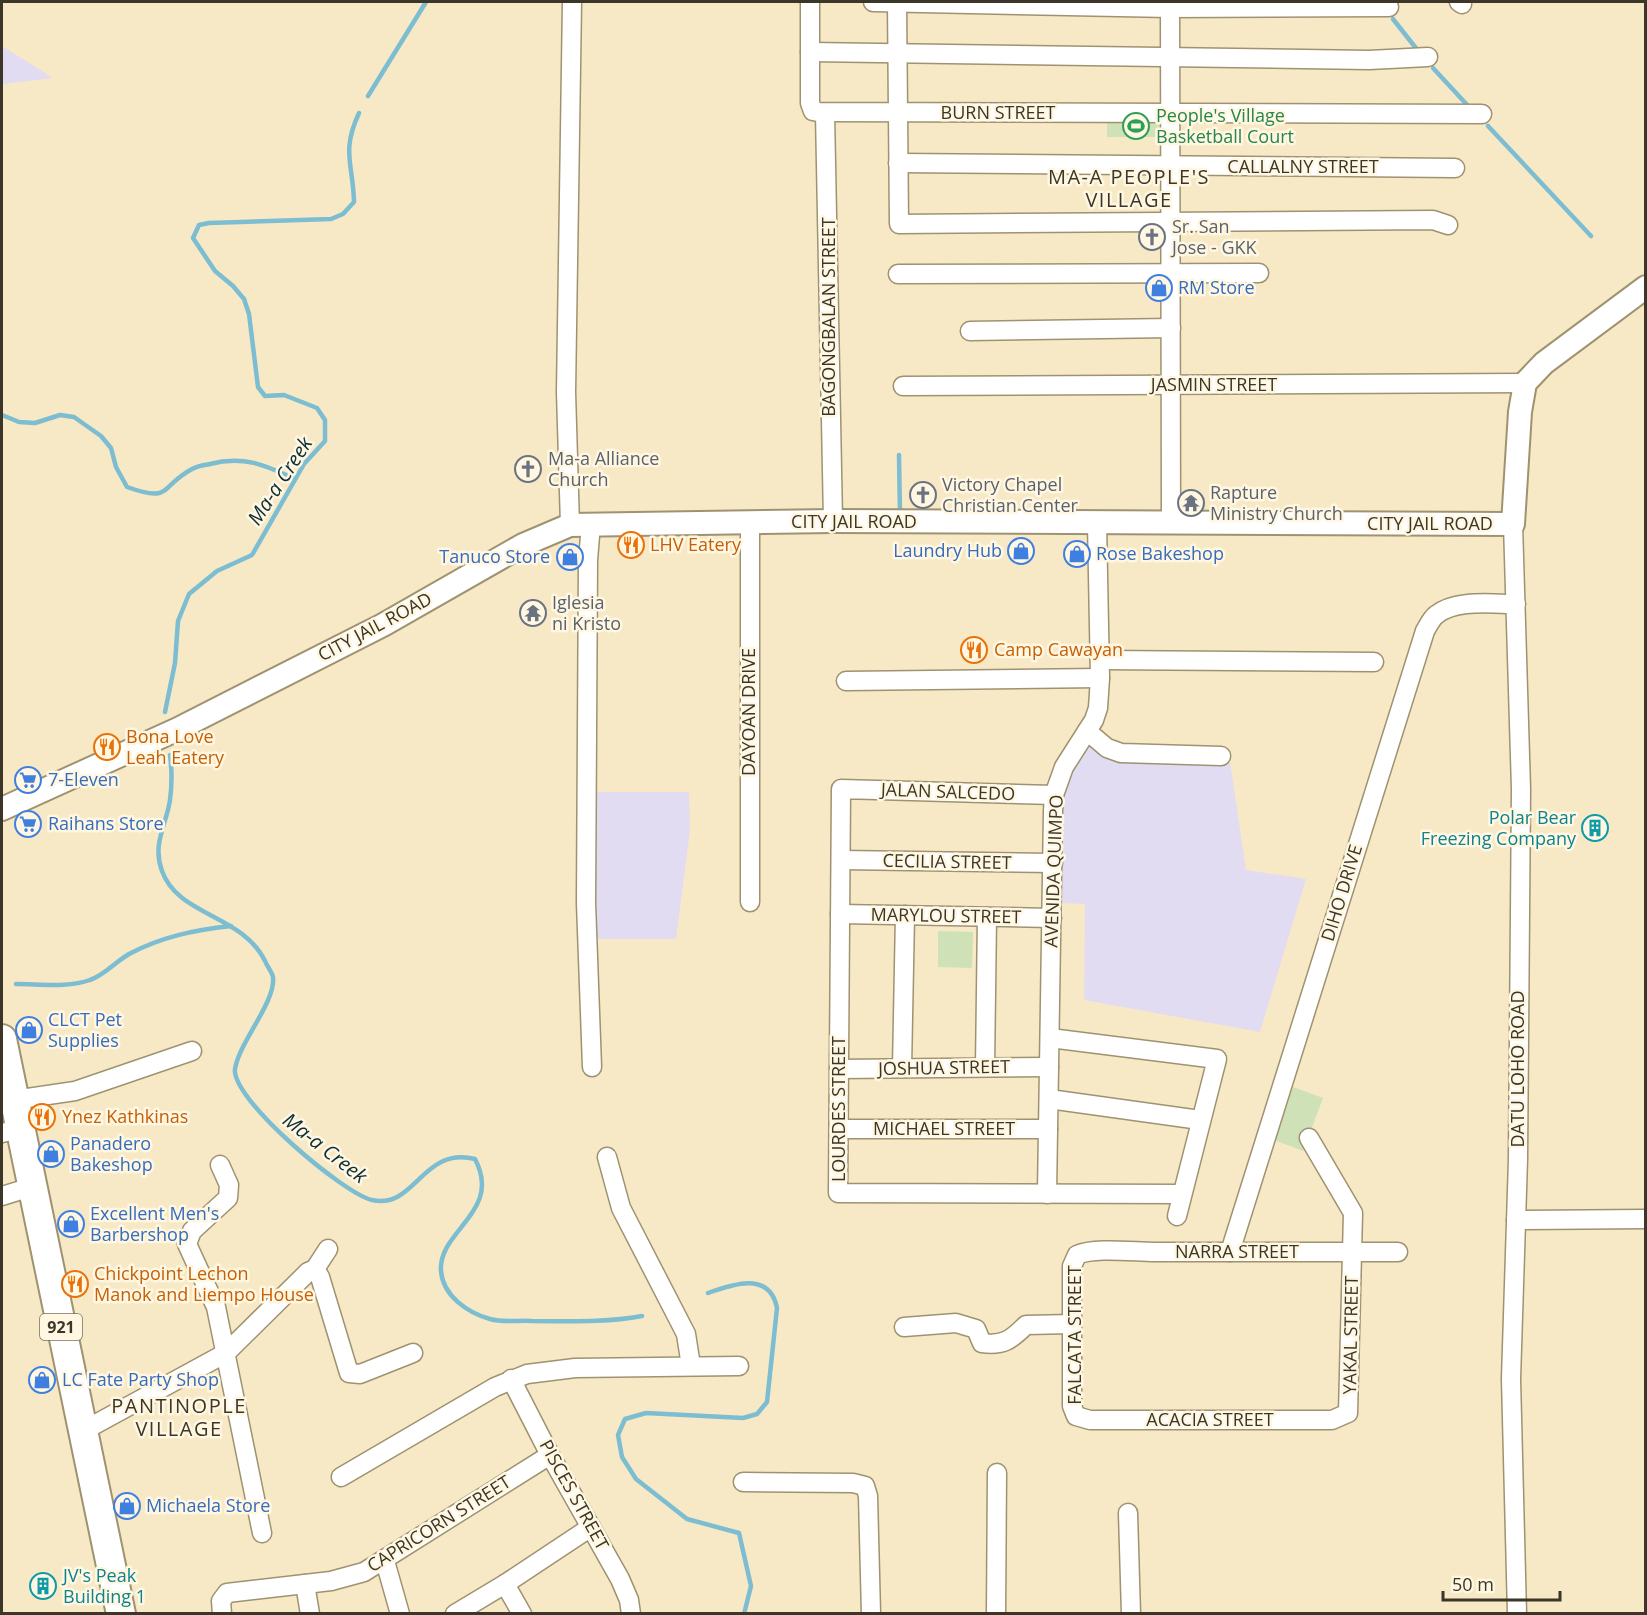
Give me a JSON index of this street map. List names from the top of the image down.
{
  "streets": {
    "main road": ["921"],
    "street": [
      "BURN STREET",
      "CALLALNY STREET",
      "BAGONGBALAN STREET",
      "JASMIN STREET",
      "CITY JAIL ROAD",
      "DAYOAN DRIVE",
      "JALAN SALCEDO",
      "CECILIA STREET",
      "AVENIDA QUIMPO",
      "DIHO DRIVE",
      "MARYLOU STREET",
      "JOSHUA STREET",
      "DATU LOHO ROAD",
      "LOURDES STREET",
      "MICHAEL STREET",
      "NARRA STREET",
      "FALCATA STREET",
      "YAKAL STREET",
      "ACACIA STREET",
      "PISCES STREET",
      "CAPRICORN STREET"
    ]
  },
  "crossings": [
    ["BURN STREET", "BAGONGBALAN STREET"],
    ["BAGONGBALAN STREET", "CITY JAIL ROAD"],
    ["JASMIN STREET", "CITY JAIL ROAD"],
    ["CITY JAIL ROAD", "DAYOAN DRIVE"],
    ["CITY JAIL ROAD", "AVENIDA QUIMPO"],
    ["CITY JAIL ROAD", "DATU LOHO ROAD"],
    ["JALAN SALCEDO", "AVENIDA QUIMPO"],
    ["JALAN SALCEDO", "LOURDES STREET"],
    ["CECILIA STREET", "AVENIDA QUIMPO"],
    ["CECILIA STREET", "LOURDES STREET"],
    ["AVENIDA QUIMPO", "MARYLOU STREET"],
    ["AVENIDA QUIMPO", "JOSHUA STREET"],
    ["AVENIDA QUIMPO", "LOURDES STREET"],
    ["AVENIDA QUIMPO", "MICHAEL STREET"],
    ["DIHO DRIVE", "DATU LOHO ROAD"],
    ["DIHO DRIVE", "NARRA STREET"],
    ["MARYLOU STREET", "LOURDES STREET"],
    ["JOSHUA STREET", "LOURDES STREET"],
    ["LOURDES STREET", "MICHAEL STREET"],
    ["NARRA STREET", "FALCATA STREET"],
    ["NARRA STREET", "YAKAL STREET"],
    ["FALCATA STREET", "ACACIA STREET"],
    ["YAKAL STREET", "ACACIA STREET"],
    ["PISCES STREET", "CAPRICORN STREET"]
  ],
  "districts": ["MA-A PEOPLE'S VILLAGE", "PANTINOPLE VILLAGE"],
  "water": ["Ma-a Creek"],
  "places": {
    "sports": ["People's Village Basketball Court"],
    "church": ["Sr. San Jose - GKK", "Ma-a Alliance Church", "Victory Chapel Christian Center"],
    "shop": [
      "RM Store",
      "Laundry Hub",
      "Rose Bakeshop",
      "Tanuco Store",
      "CLCT Pet Supplies",
      "Panadero Bakeshop",
      "Excellent Men's Barbershop",
      "LC Fate Party Shop",
      "Michaela Store"
    ],
    "temple": ["Rapture Ministry Church", "Iglesia ni Kristo"],
    "restaurant": [
      "LHV Eatery",
      "Camp Cawayan",
      "Bona Love Leah Eatery",
      "Ynez Kathkinas",
      "Chickpoint Lechon Manok and Liempo House"
    ],
    "supermarket": ["7-Eleven", "Raihans Store"],
    "building": ["Polar Bear Freezing Company", "JV's Peak Building 1"]
  },
  "scale_bar": "50 m"
}
